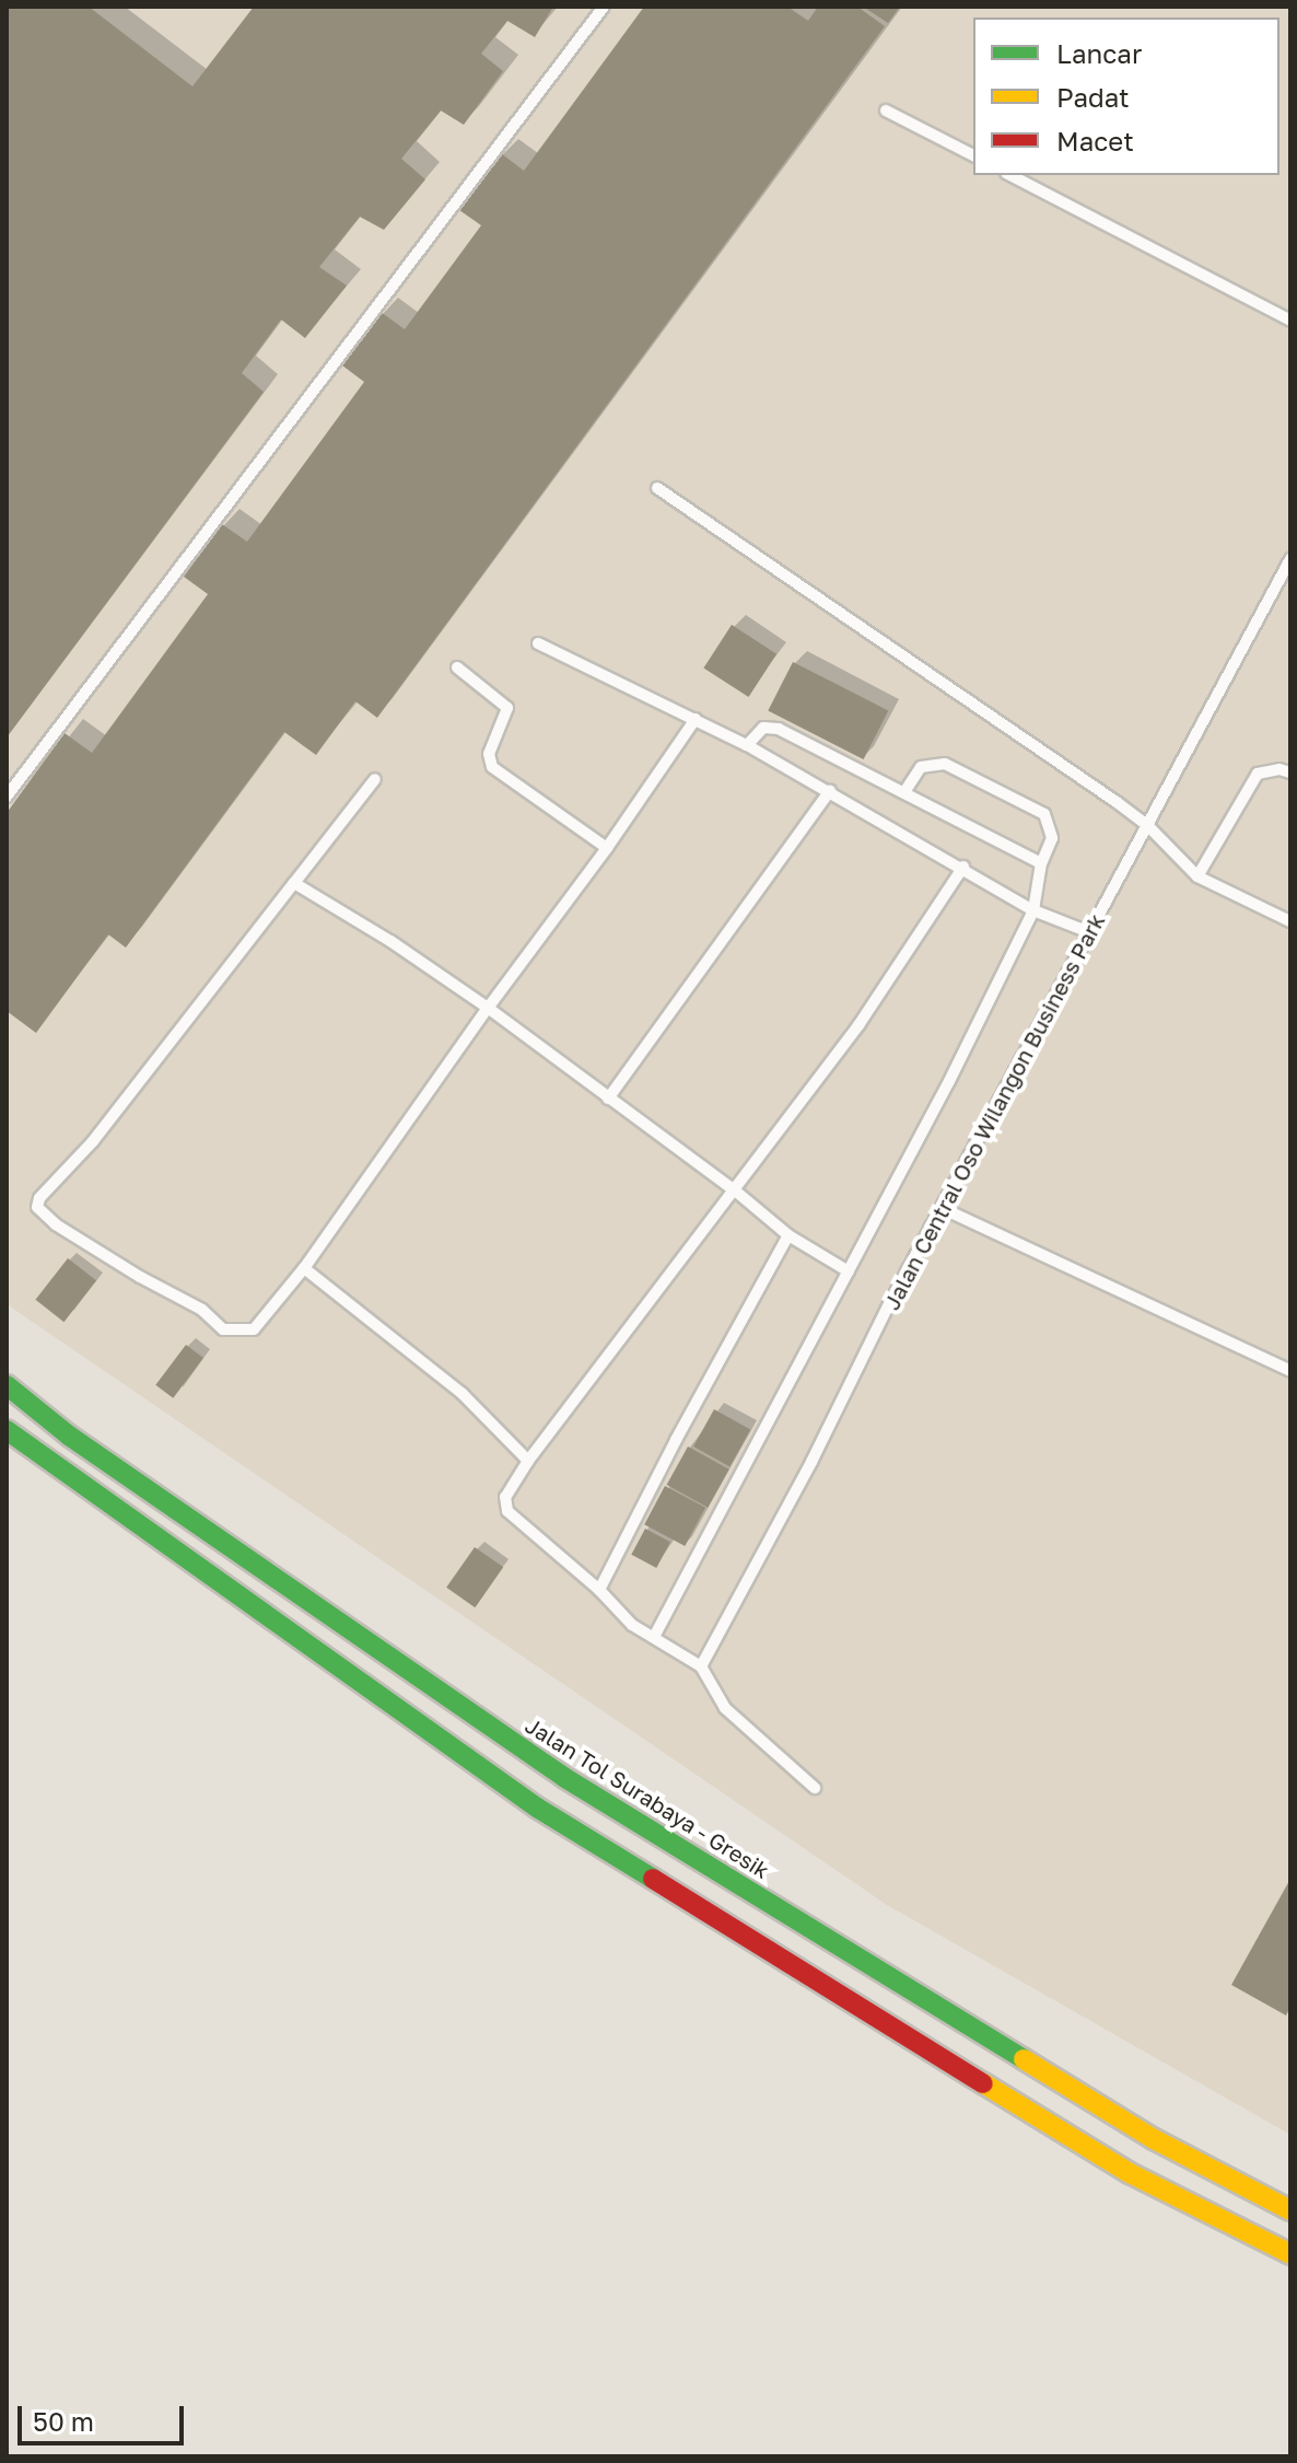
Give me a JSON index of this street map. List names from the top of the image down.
{
  "streets": {
    "highway": ["Jalan Tol Surabaya - Gresik"],
    "lane": ["Jalan Central Oso Wilangon Business Park"]
  },
  "legend": ["Lancar", "Padat", "Macet"],
  "scale_bar": "50 m"
}
